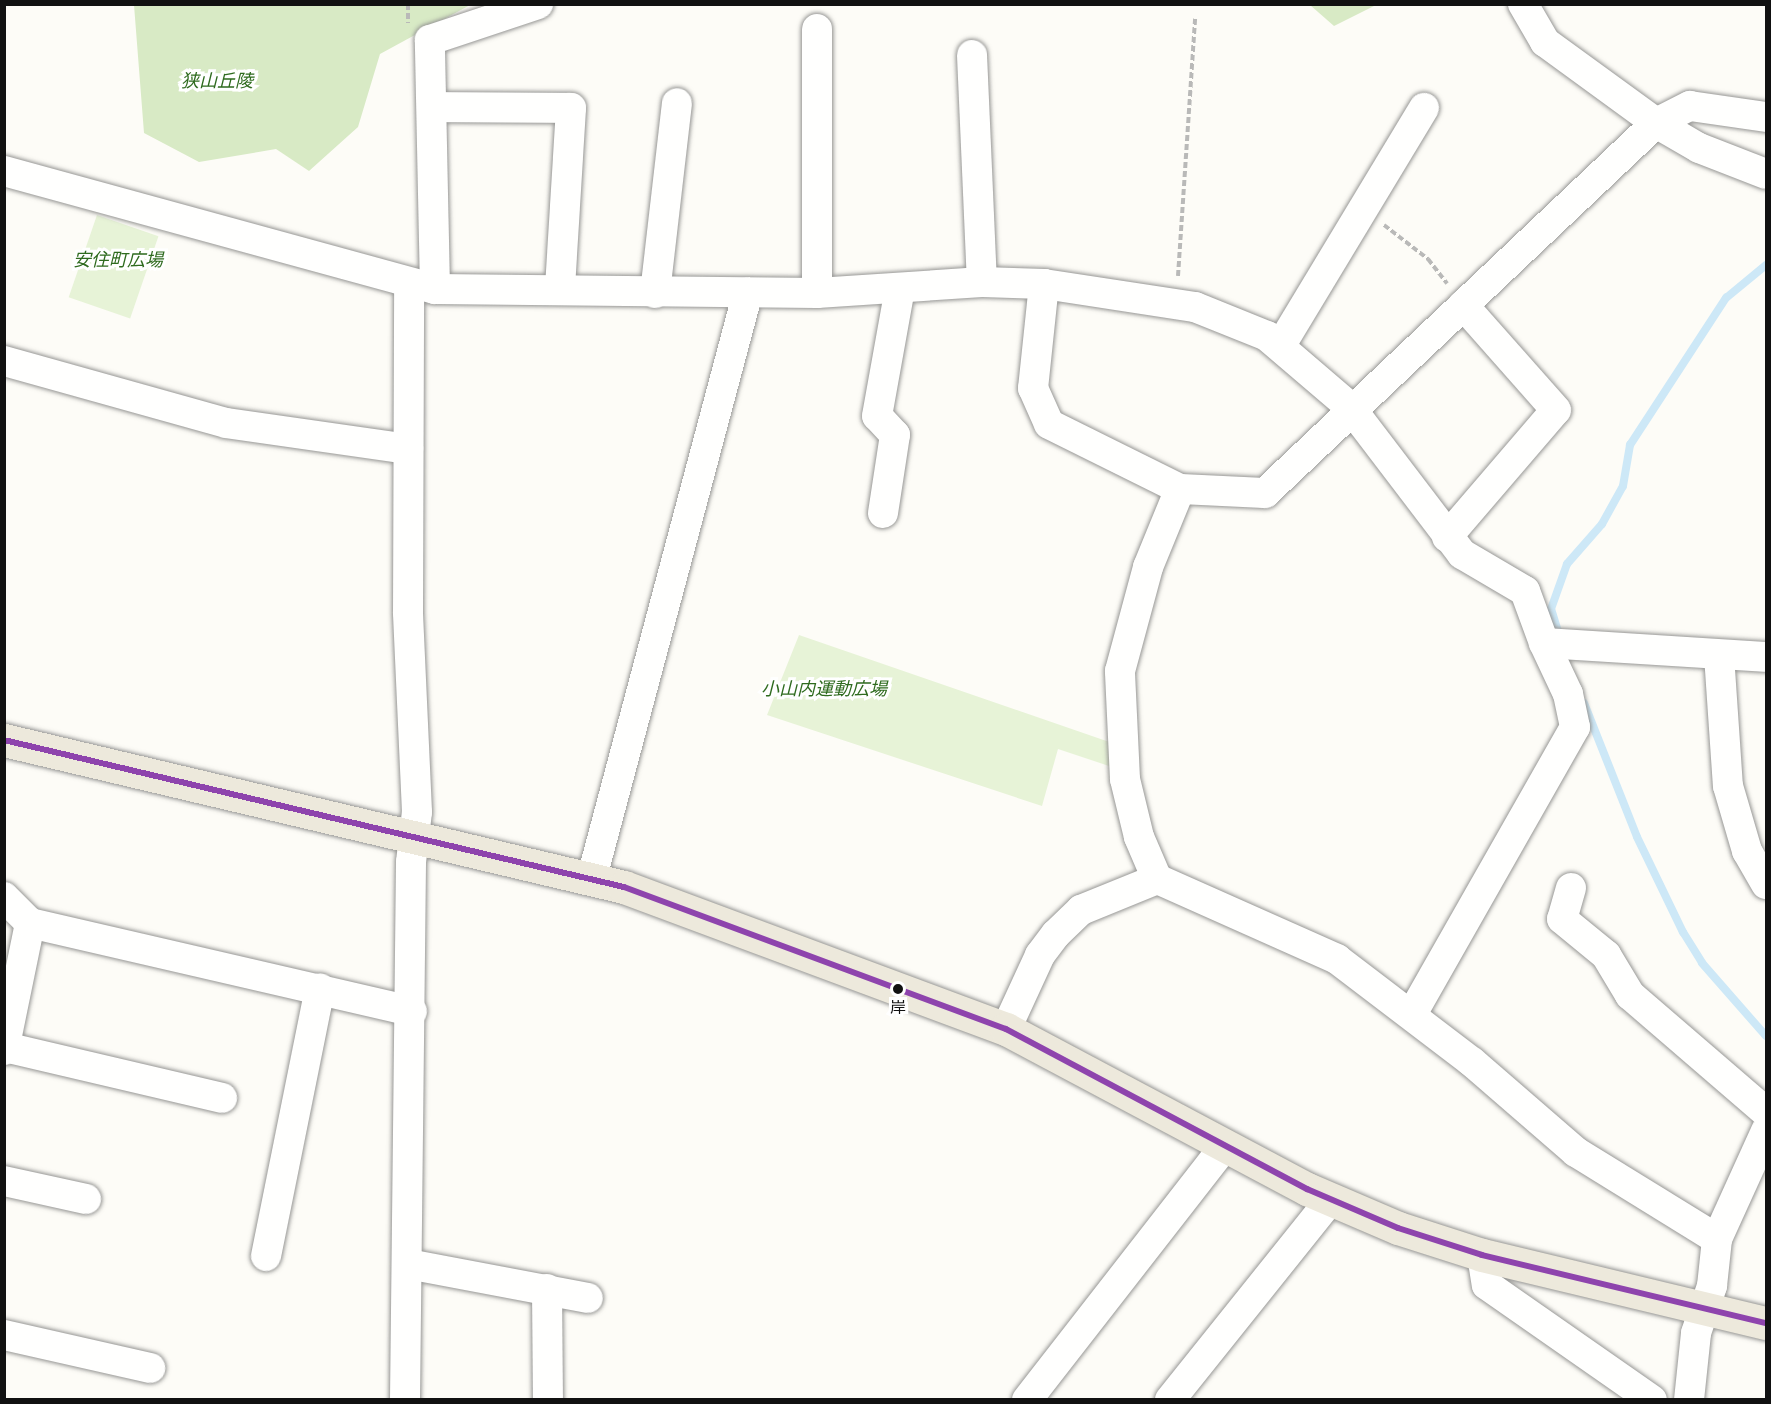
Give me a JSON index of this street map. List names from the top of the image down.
{
  "parks": ["狭山丘陵", "安住町広場", "小山内運動広場"],
  "places": ["岸"]
}
